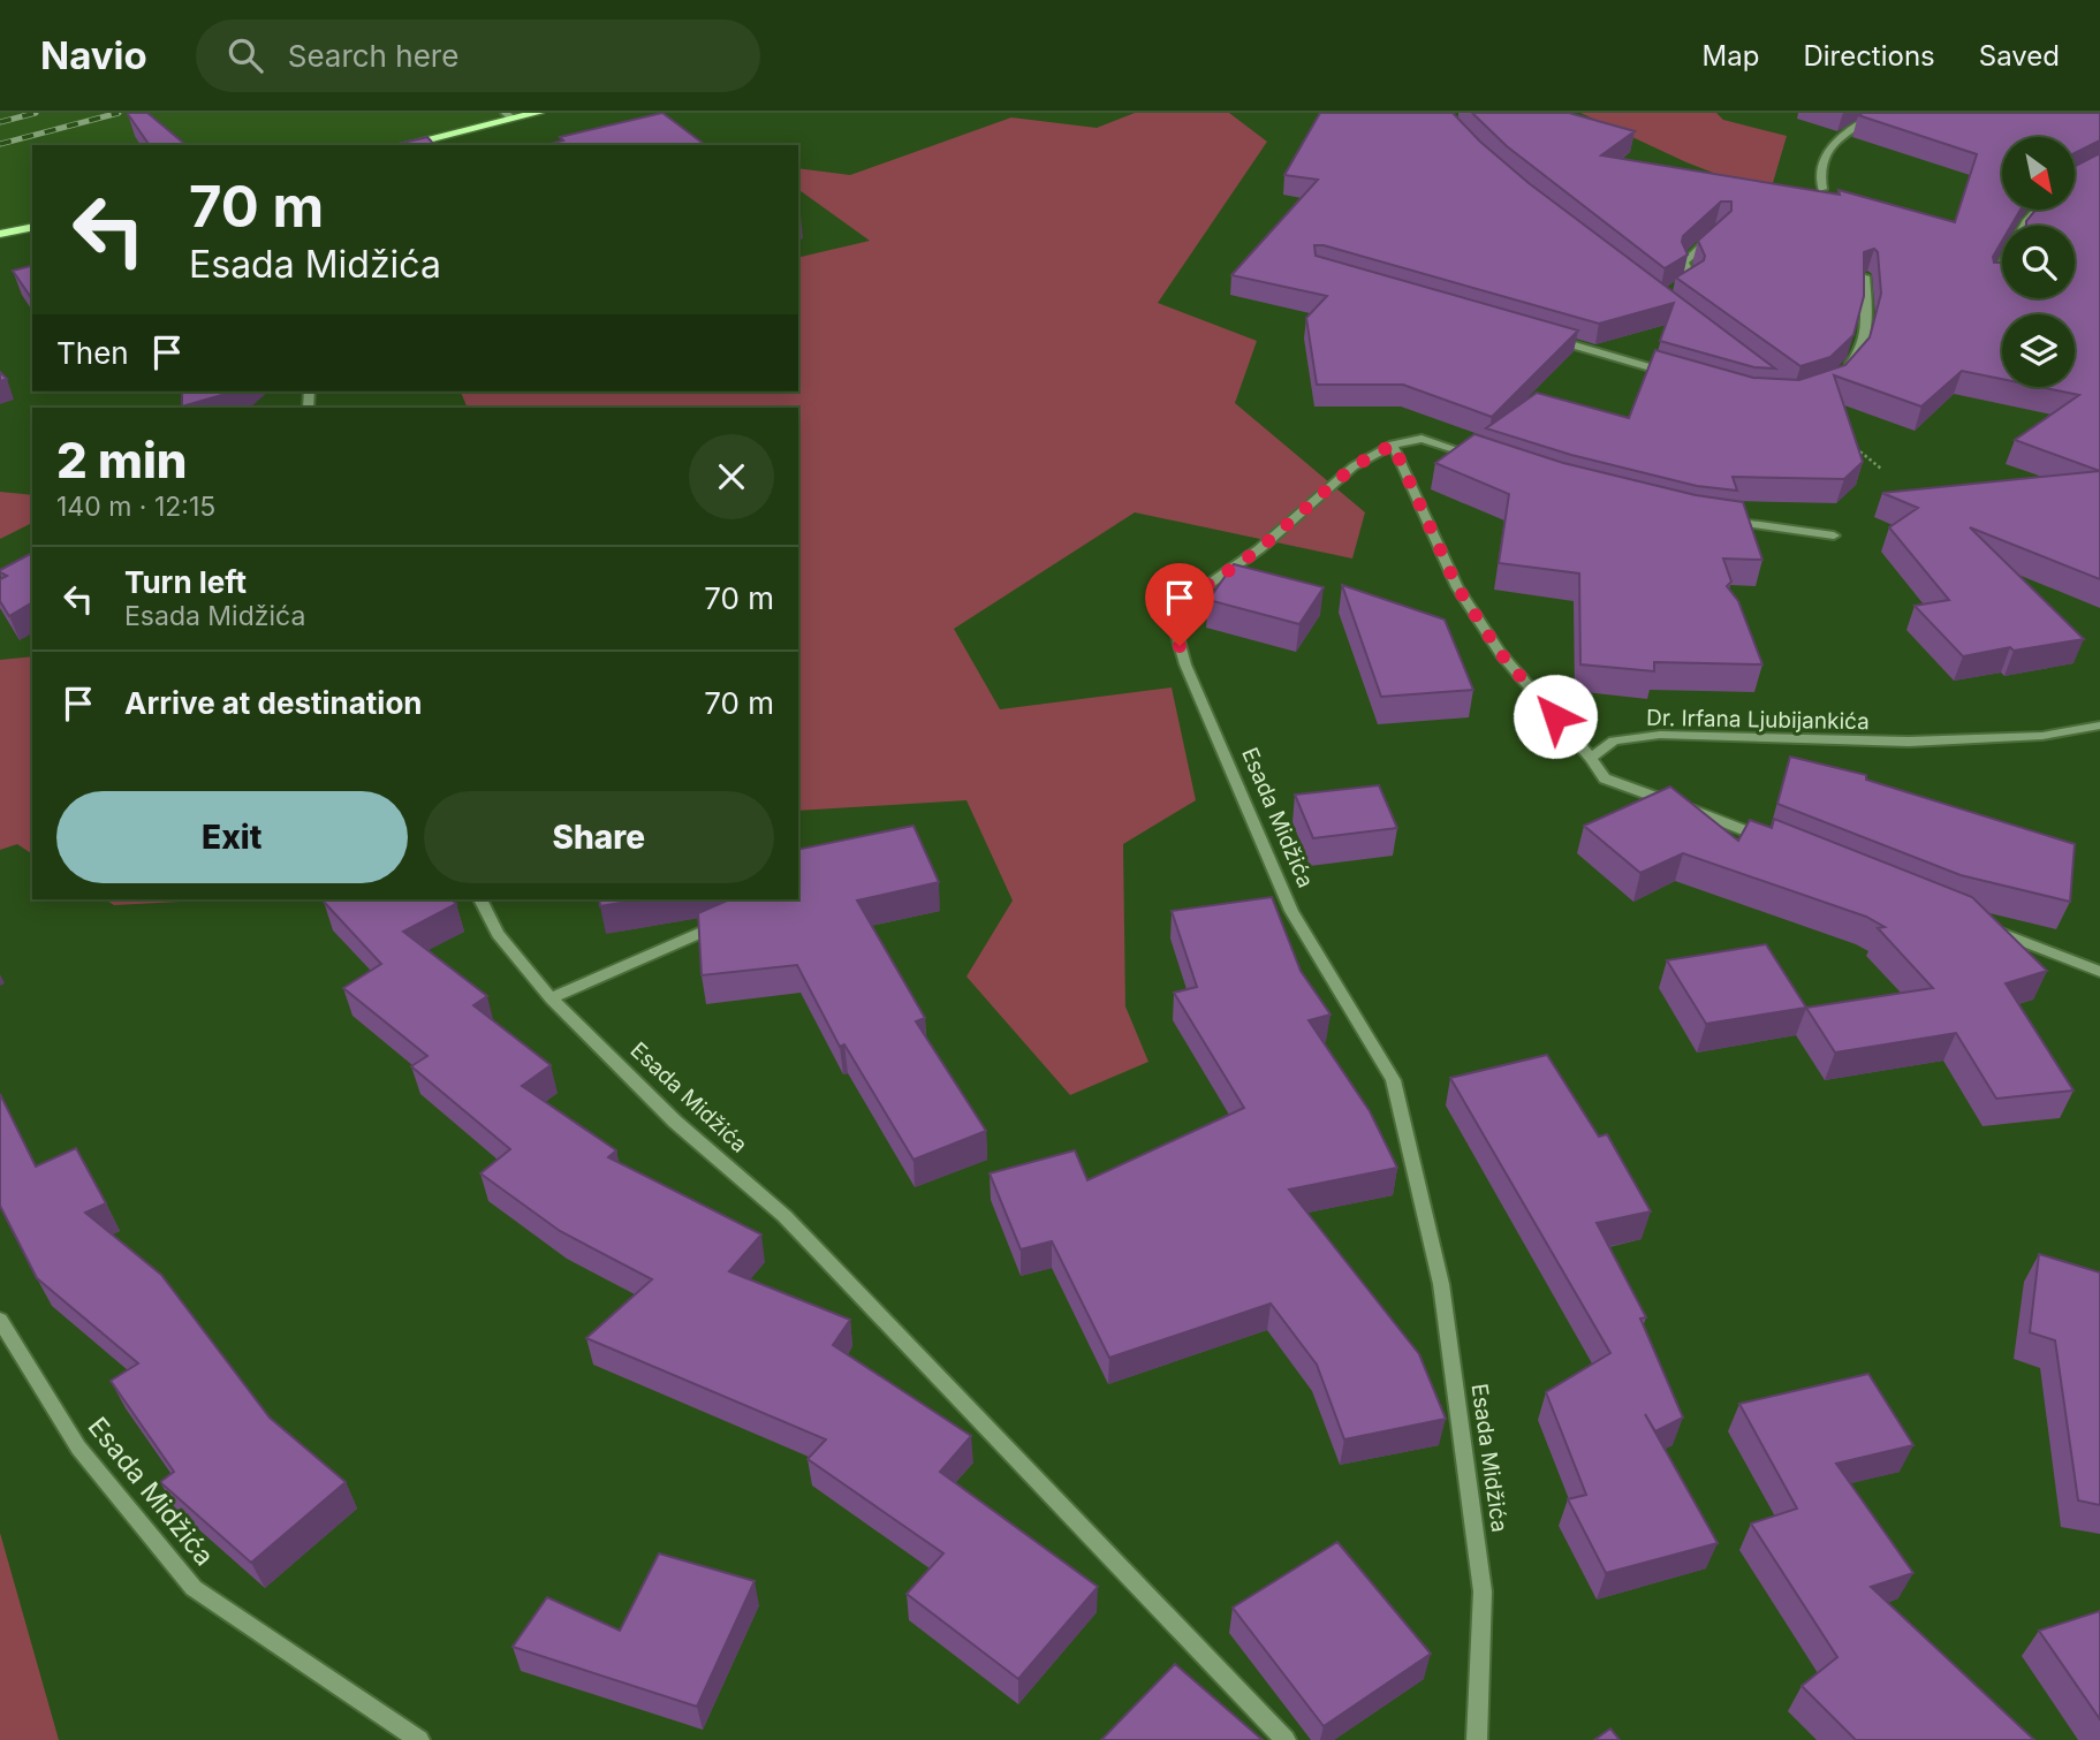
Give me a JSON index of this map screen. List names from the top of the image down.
{
  "streets": {
    "street": ["Dr. Irfana Ljubijankića", "Esada Midžića"]
  },
  "north": "bottom right",
  "page": {
    "header": "Navio",
    "search": "Search here",
    "nav": ["Map", "Directions", "Saved"],
    "turn": ["70 m", "Esada Midžića"],
    "then": "Then",
    "heading": ["2 min", "140 m · 12:15"],
    "list": [
      {
        "name": "Turn left",
        "note": "Esada Midžića",
        "value": "70 m"
      },
      {
        "name": "Arrive at destination",
        "value": "70 m"
      }
    ],
    "buttons": ["Exit", "Share"]
  }
}
